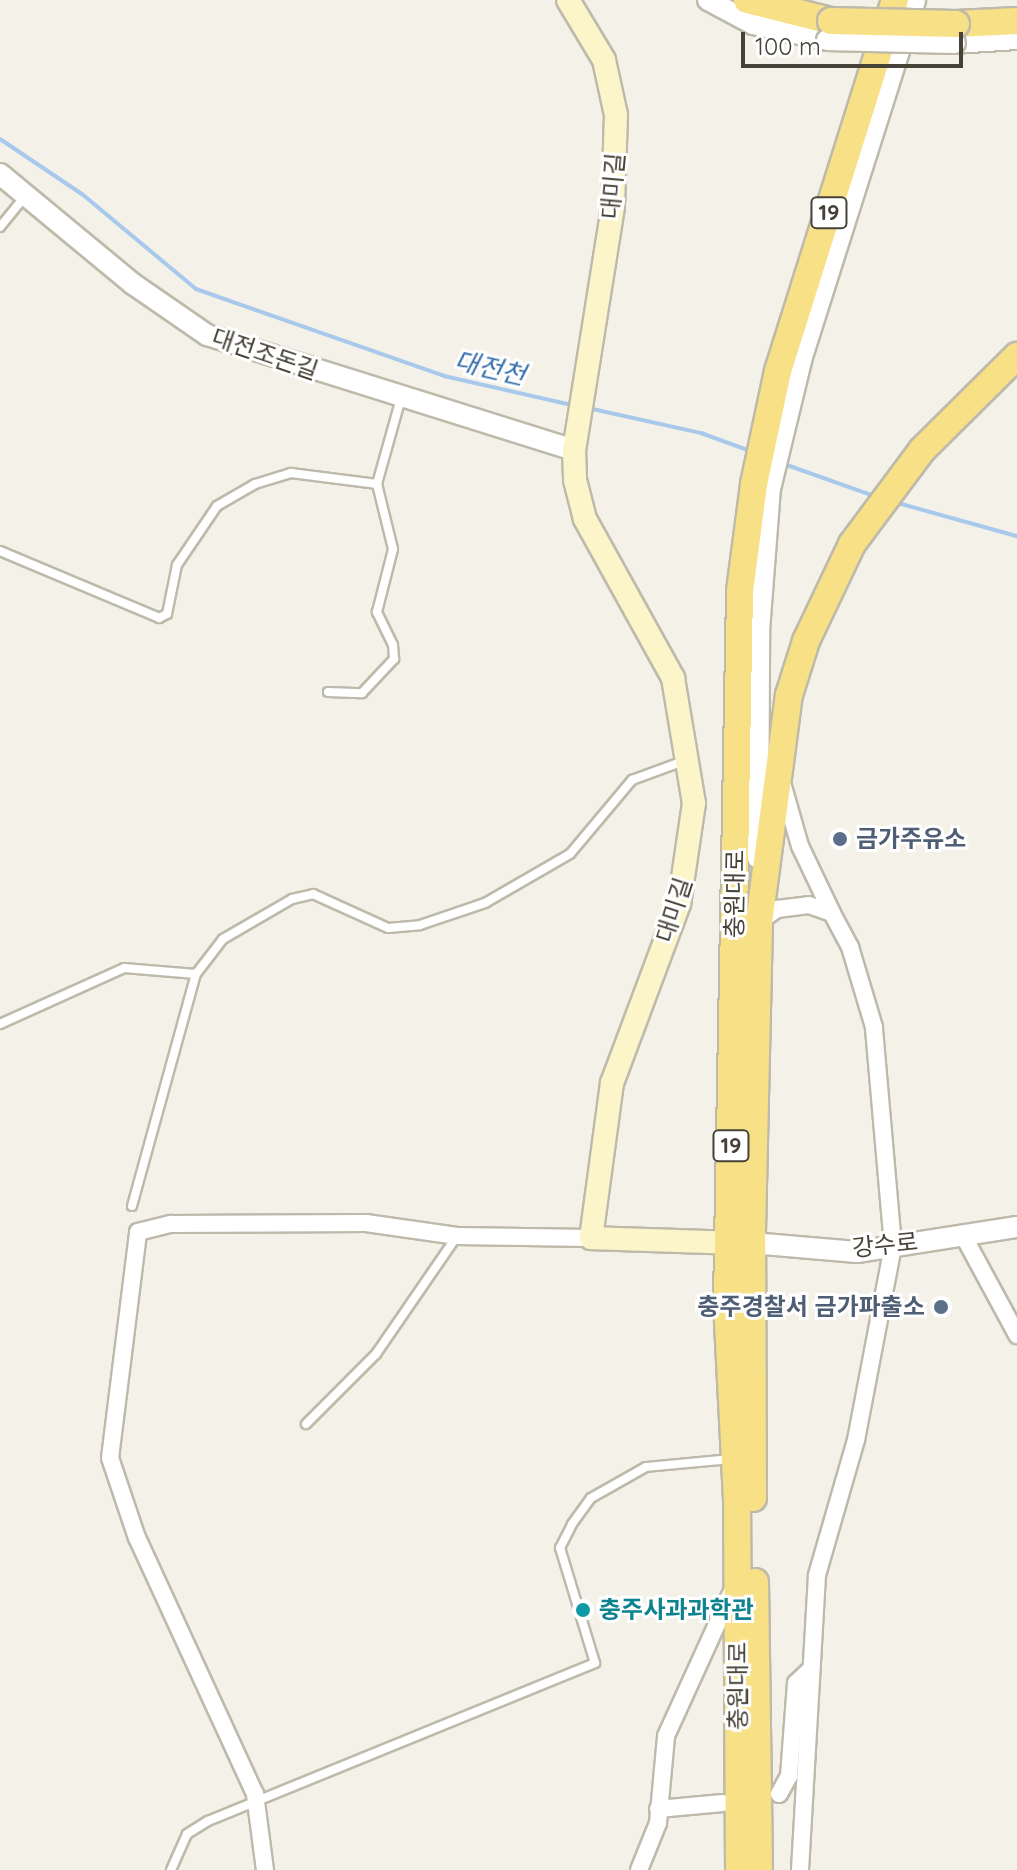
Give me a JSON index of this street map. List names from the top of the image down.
{
  "streets": {
    "highway": ["19", "충원대로"],
    "main road": ["대미길"],
    "street": ["대전조돈길", "강수로"]
  },
  "crossings": [
    ["대미길", "대전조돈길"],
    ["19", "충원대로"],
    ["충원대로", "강수로"]
  ],
  "water": ["대전천"],
  "places": ["금가주유소", "충주경찰서 금가파출소", "충주사과과학관"],
  "scale_bar": "100 m"
}
